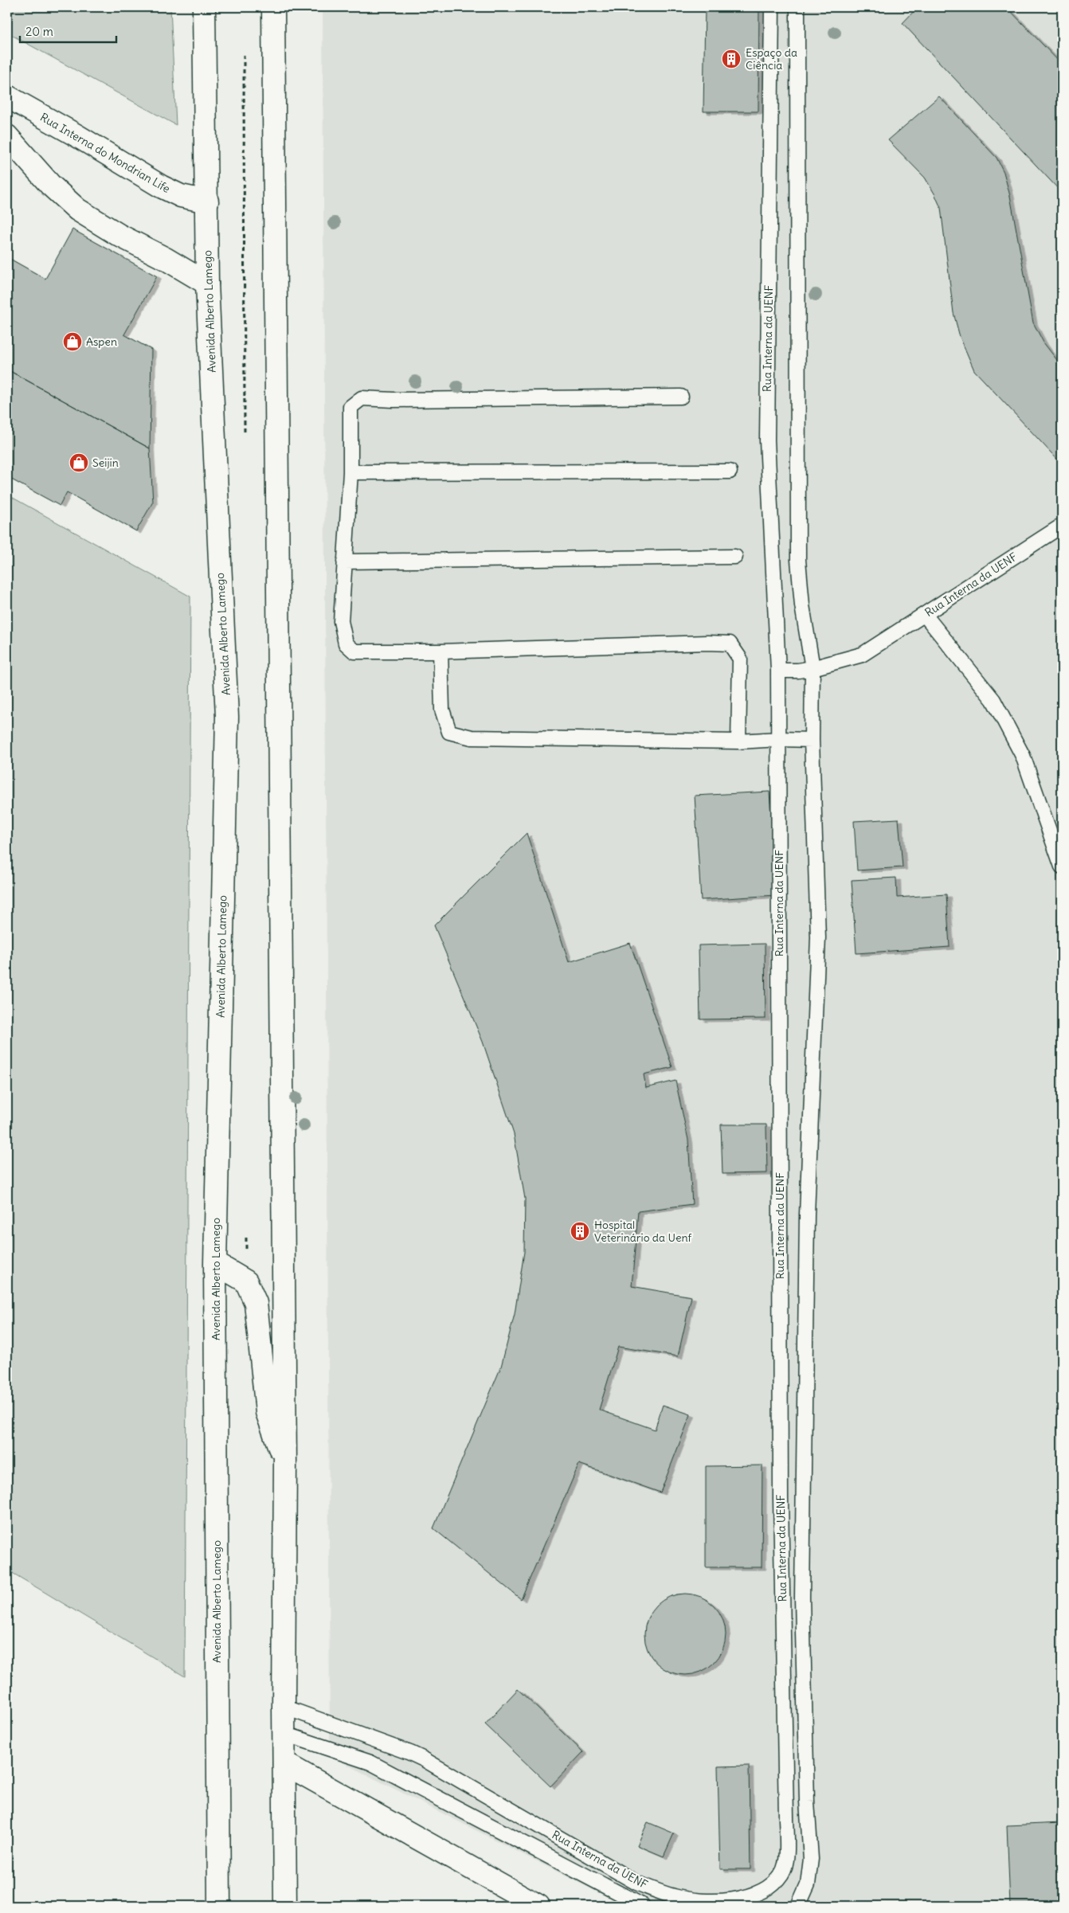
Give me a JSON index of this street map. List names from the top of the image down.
{
  "streets": {
    "main road": ["Rua Interna do Mondrian Life", "Avenida Alberto Lamego"],
    "lane": ["Rua Interna da UENF"]
  },
  "crossings": [
    ["Rua Interna do Mondrian Life", "Avenida Alberto Lamego"]
  ],
  "places": {
    "building": ["Espaço da Ciência", "Hospital Veterinário da Uenf"],
    "shop": ["Aspen", "Seijin"]
  },
  "scale_bar": "20 m"
}
